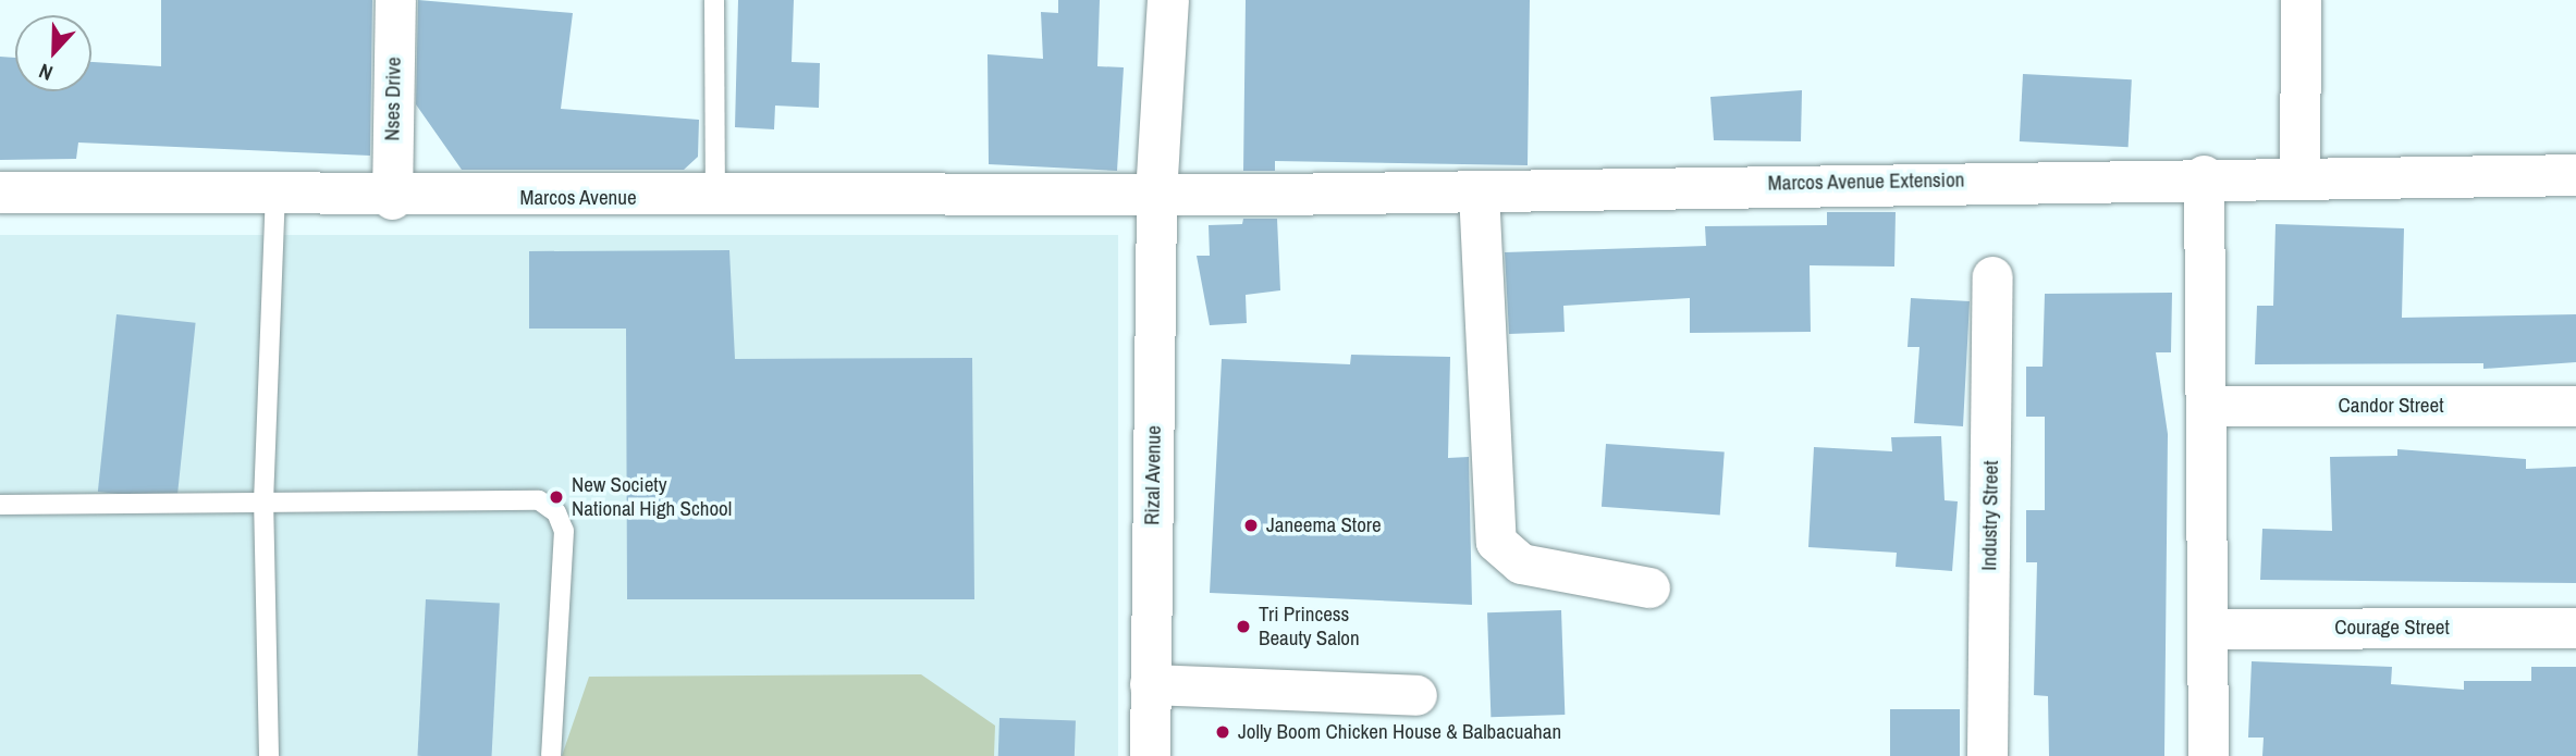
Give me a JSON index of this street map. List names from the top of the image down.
{
  "streets": {
    "street": [
      "Nses Drive",
      "Marcos Avenue Extension",
      "Marcos Avenue",
      "Candor Street",
      "Rizal Avenue",
      "Industry Street",
      "Courage Street"
    ]
  },
  "crossings": [
    ["Nses Drive", "Marcos Avenue"],
    ["Marcos Avenue Extension", "Marcos Avenue"],
    ["Marcos Avenue Extension", "Rizal Avenue"],
    ["Marcos Avenue", "Rizal Avenue"]
  ],
  "places": [
    "New Society National High School",
    "Janeema Store",
    "Tri Princess Beauty Salon",
    "Jolly Boom Chicken House & Balbacuahan"
  ],
  "north": "bottom"
}
